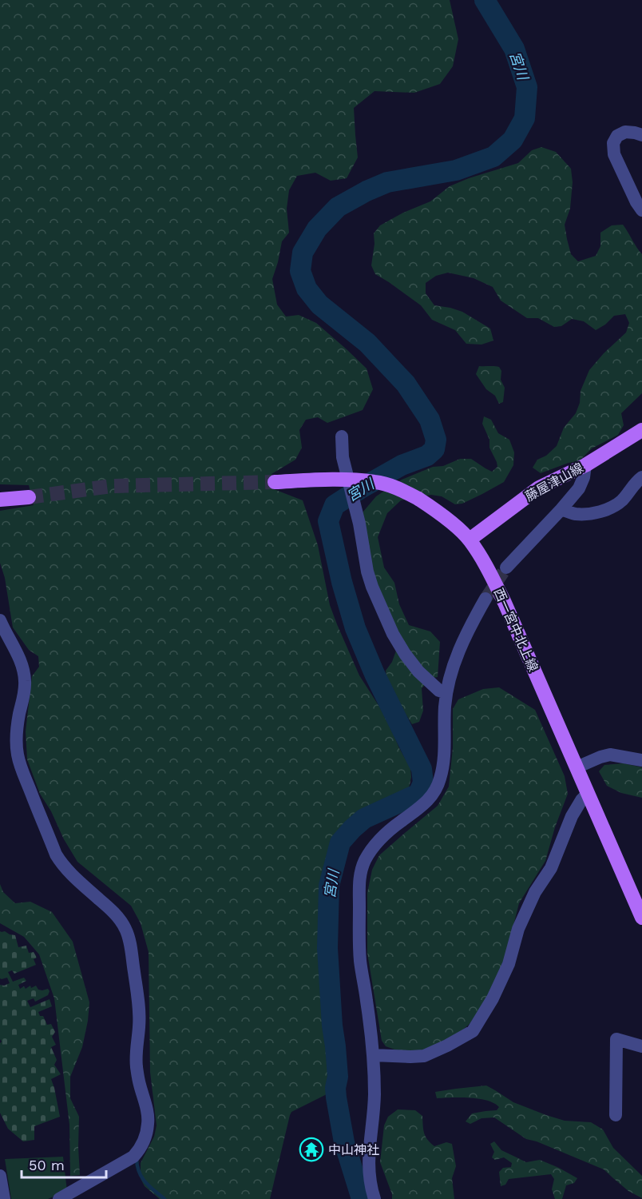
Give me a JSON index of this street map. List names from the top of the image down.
{
  "streets": {
    "main road": ["藤屋津山線", "西一宮中北上線"]
  },
  "crossings": [
    ["藤屋津山線", "西一宮中北上線"]
  ],
  "water": ["宮川"],
  "places": {
    "temple": ["中山神社"]
  },
  "scale_bar": "50 m"
}
